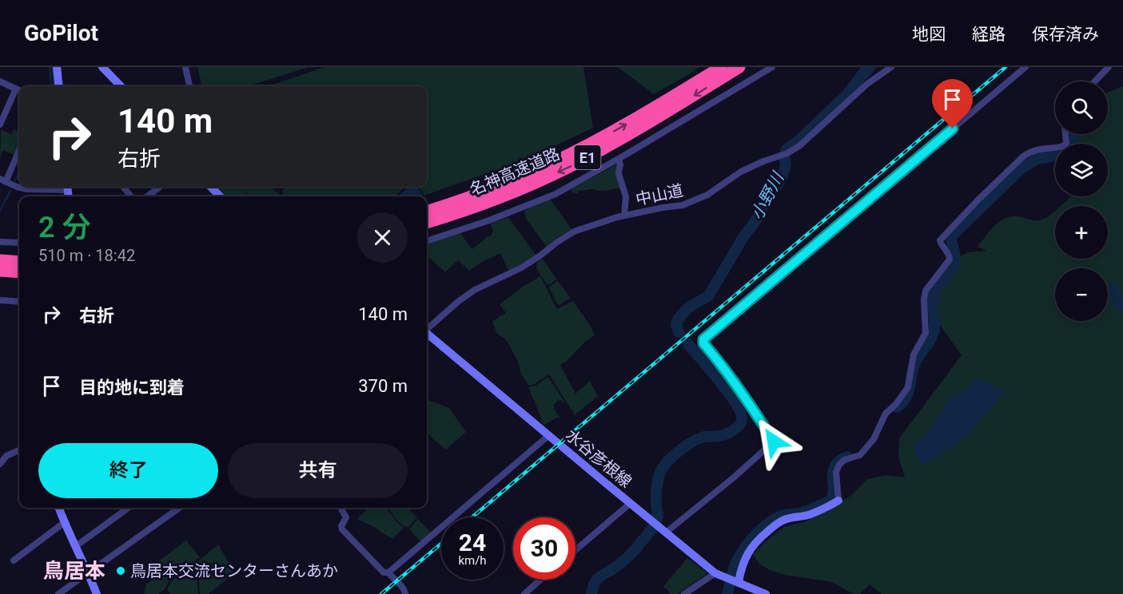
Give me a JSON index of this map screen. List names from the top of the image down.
{
  "streets": {
    "highway": ["E1", "名神高速道路"],
    "main road": ["水谷彦根線"],
    "street": ["中山道"]
  },
  "districts": ["鳥居本"],
  "water": ["小野川"],
  "places": ["鳥居本交流センターさんあか"],
  "page": {
    "header": "GoPilot",
    "nav": ["地図", "経路", "保存済み"],
    "map_buttons": ["+", "−"],
    "turn": ["140 m", "右折"],
    "heading": ["2 分", "510 m · 18:42"],
    "list": [
      {
        "name": "右折",
        "value": "140 m"
      },
      {
        "name": "目的地に到着",
        "value": "370 m"
      }
    ],
    "buttons": ["終了", "共有"],
    "speed": "24 km/h",
    "limit": "30"
  }
}
